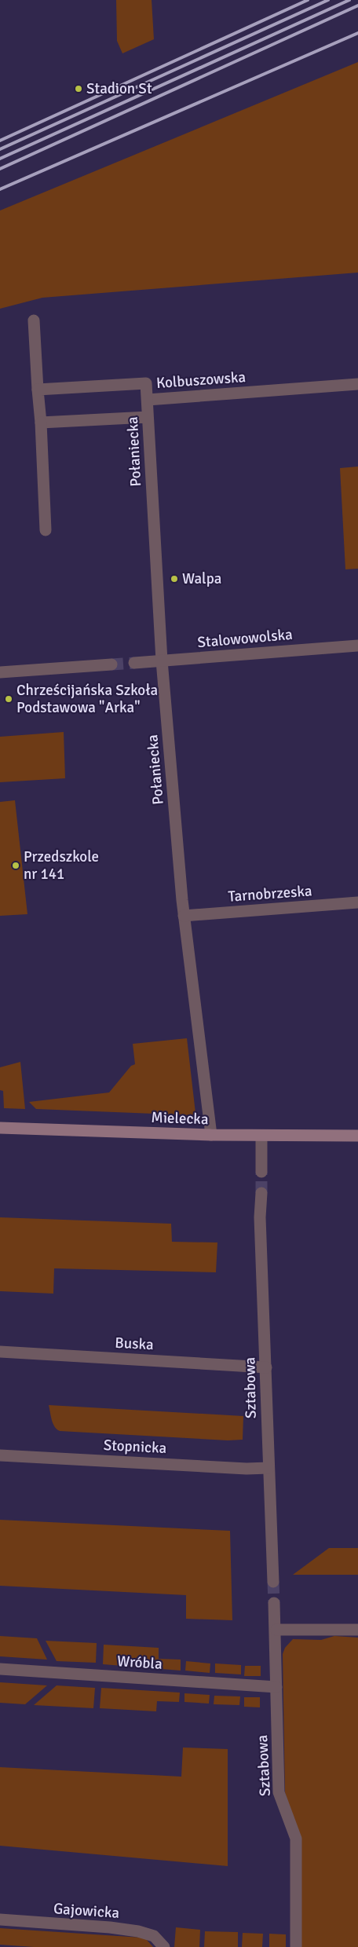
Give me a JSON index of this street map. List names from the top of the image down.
{
  "streets": {
    "street": [
      "Kolbuszowska",
      "Połaniecka",
      "Stalowowolska",
      "Tarnobrzeska",
      "Mielecka",
      "Buska",
      "Sztabowa",
      "Stopnicka",
      "Wróbla",
      "Gajowicka"
    ]
  },
  "crossings": [
    ["Kolbuszowska", "Połaniecka"],
    ["Połaniecka", "Stalowowolska"],
    ["Połaniecka", "Tarnobrzeska"],
    ["Połaniecka", "Mielecka"],
    ["Buska", "Sztabowa"],
    ["Sztabowa", "Stopnicka"],
    ["Sztabowa", "Wróbla"]
  ],
  "places": [
    "Stadion St",
    "Walpa",
    "Chrześcijańska Szkoła Podstawowa \"Arka\"",
    "Przedszkole nr 141"
  ]
}
